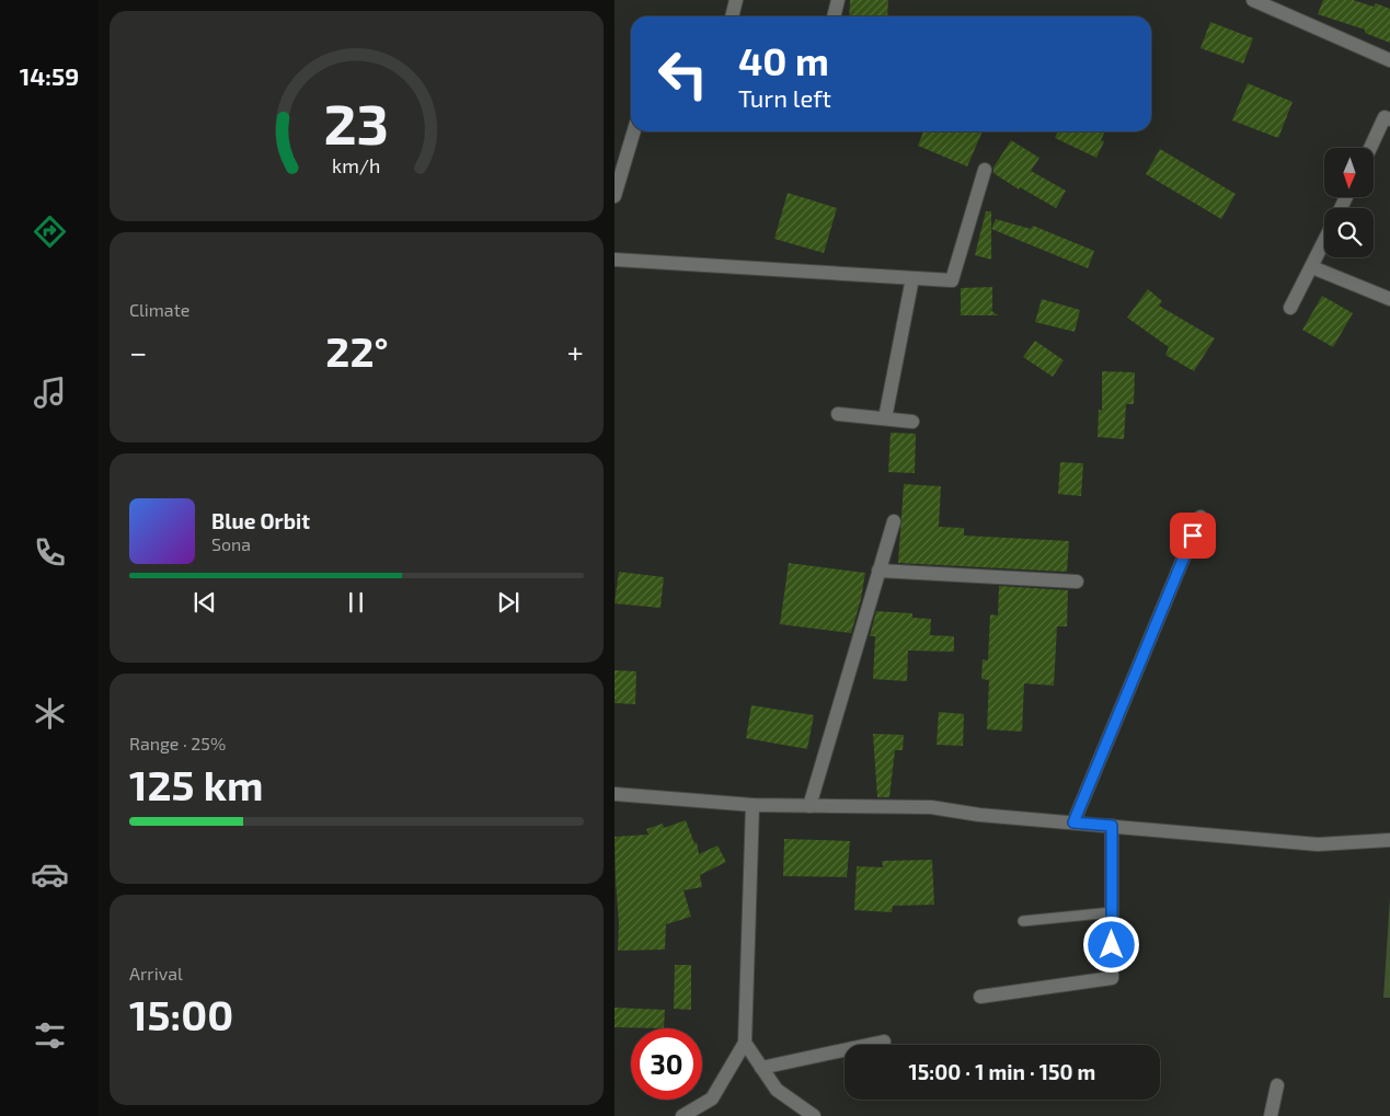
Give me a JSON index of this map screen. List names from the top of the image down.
{
  "north": "bottom",
  "page": {
    "tabs": "14:59",
    "turn": ["40 m", "Turn left"],
    "tile": [
      "Climate",
      ["Range · 25%", "125 km"],
      ["Arrival", "15:00"]
    ],
    "heat": ["−", "22°", "+"],
    "song": ["Blue Orbit", "Sona"],
    "limit": "30",
    "trip": "15:00 · 1 min · 150 m",
    "gauge": ["23", "km/h"]
  }
}
